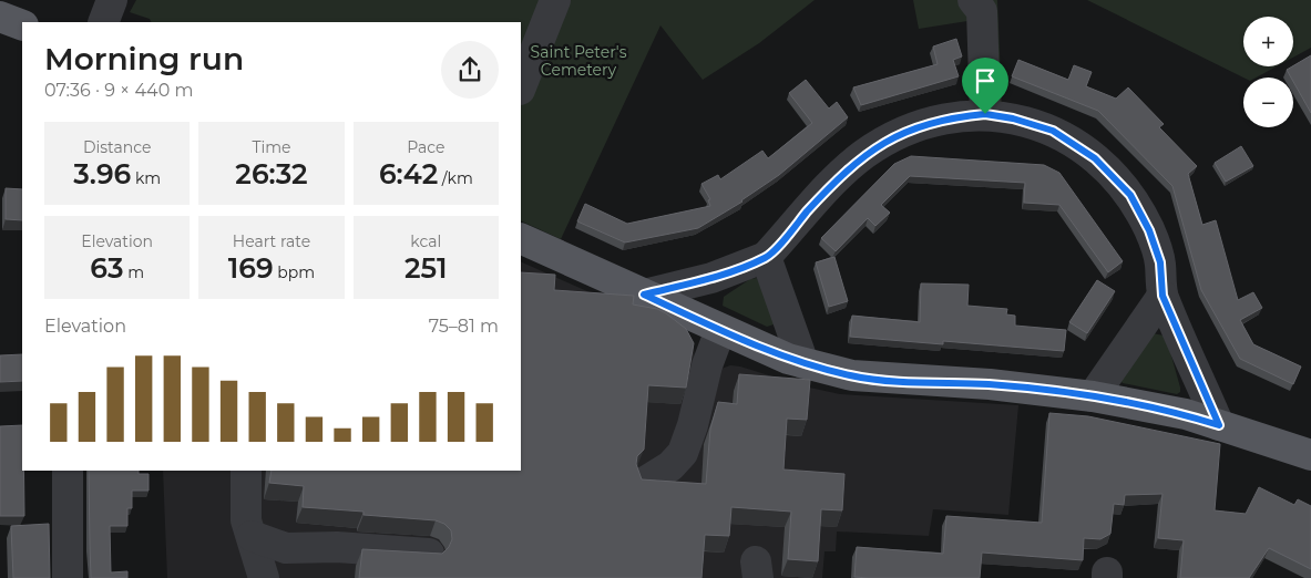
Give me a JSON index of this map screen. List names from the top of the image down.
{
  "parks": ["Saint Peter's Cemetery"],
  "page": {
    "map_buttons": ["+", "−"],
    "heading": ["Morning run", "07:36 · 9 × 440 m"],
    "stats": [
      ["Distance", "3.96 km"],
      ["Time", "26:32"],
      ["Pace", "6:42 /km"],
      ["Elevation", "63 m"],
      ["Heart rate", "169 bpm"],
      ["kcal", "251"]
    ],
    "chart": ["Elevation", "75–81 m"]
  }
}
